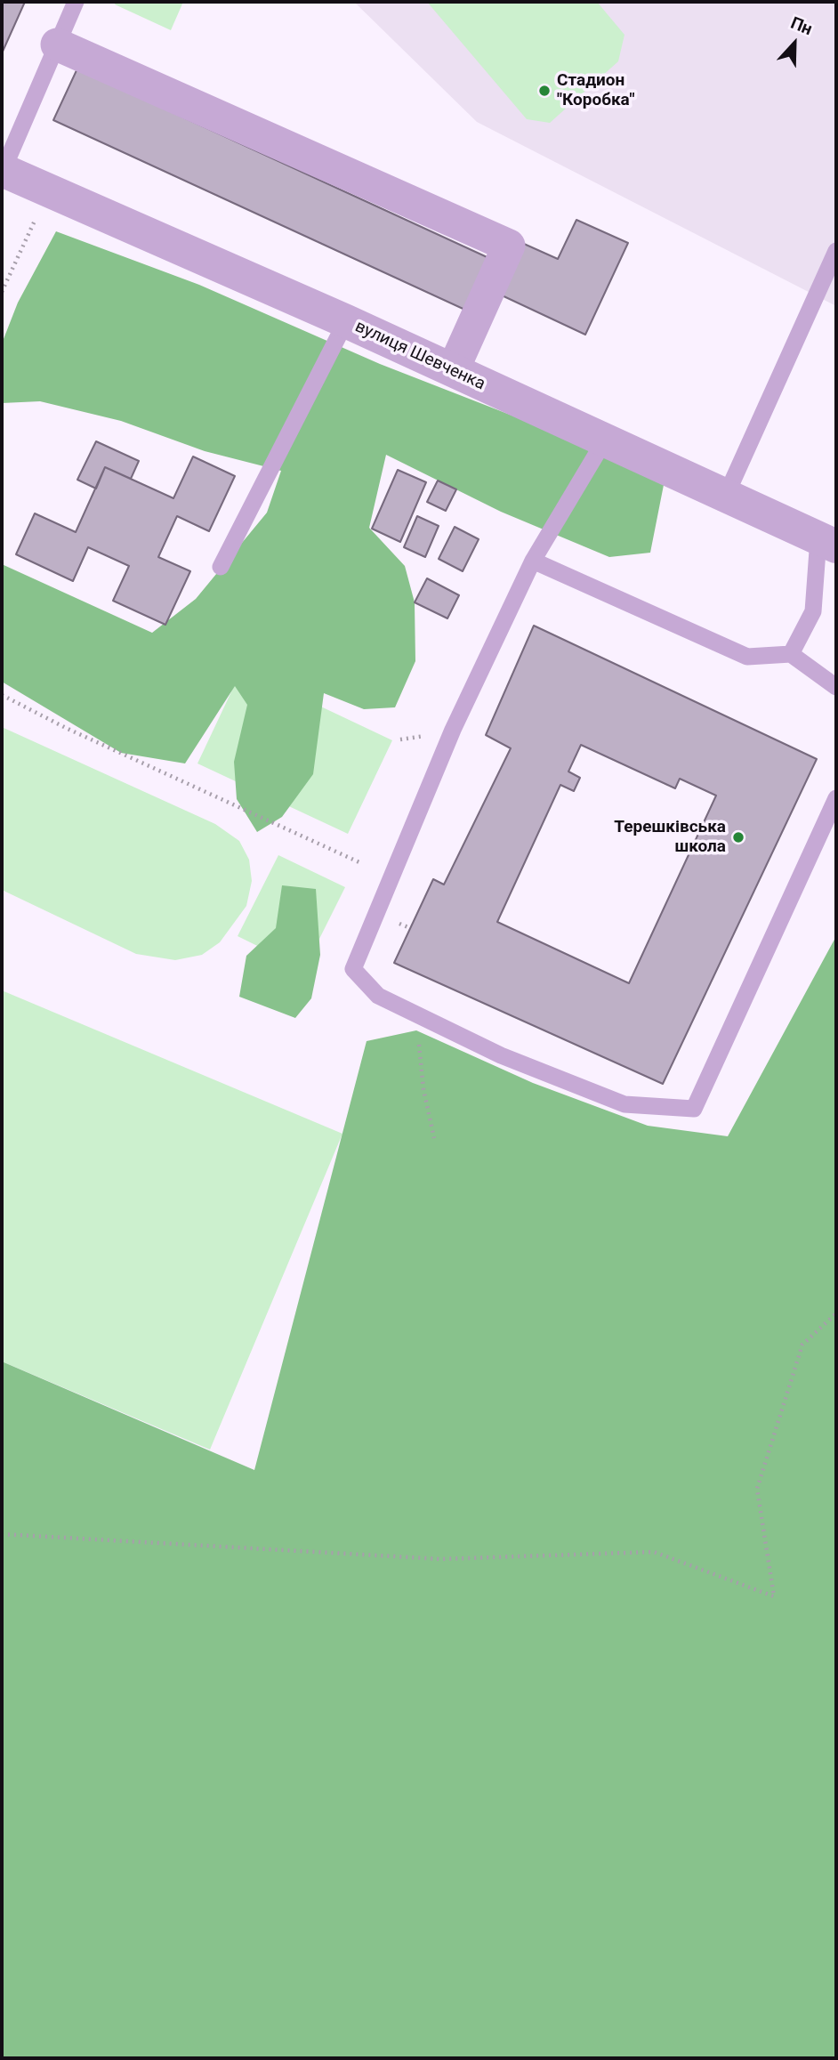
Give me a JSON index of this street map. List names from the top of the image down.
{
  "streets": {
    "street": ["вулиця Шевченка"]
  },
  "places": ["Стадион \"Коробка\"", "Терешківська школа"],
  "north": "top"
}
